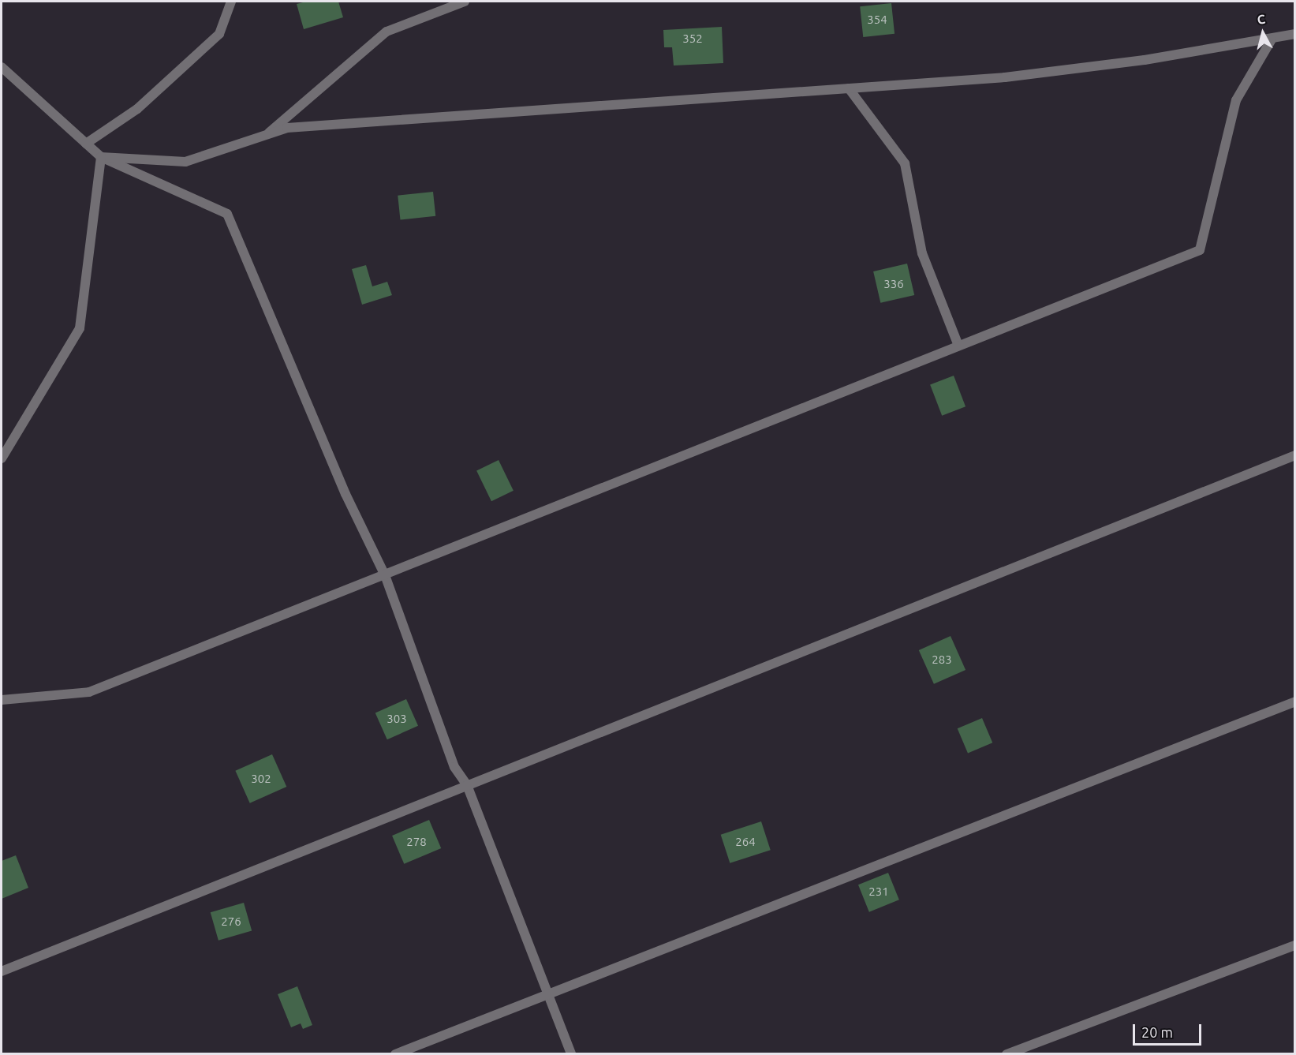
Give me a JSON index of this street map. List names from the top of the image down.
{
  "house_numbers": [
    "354",
    "352",
    "336",
    "283",
    "303",
    "302",
    "278",
    "264",
    "231",
    "276"
  ],
  "scale_bar": "20 m",
  "north": "top"
}
